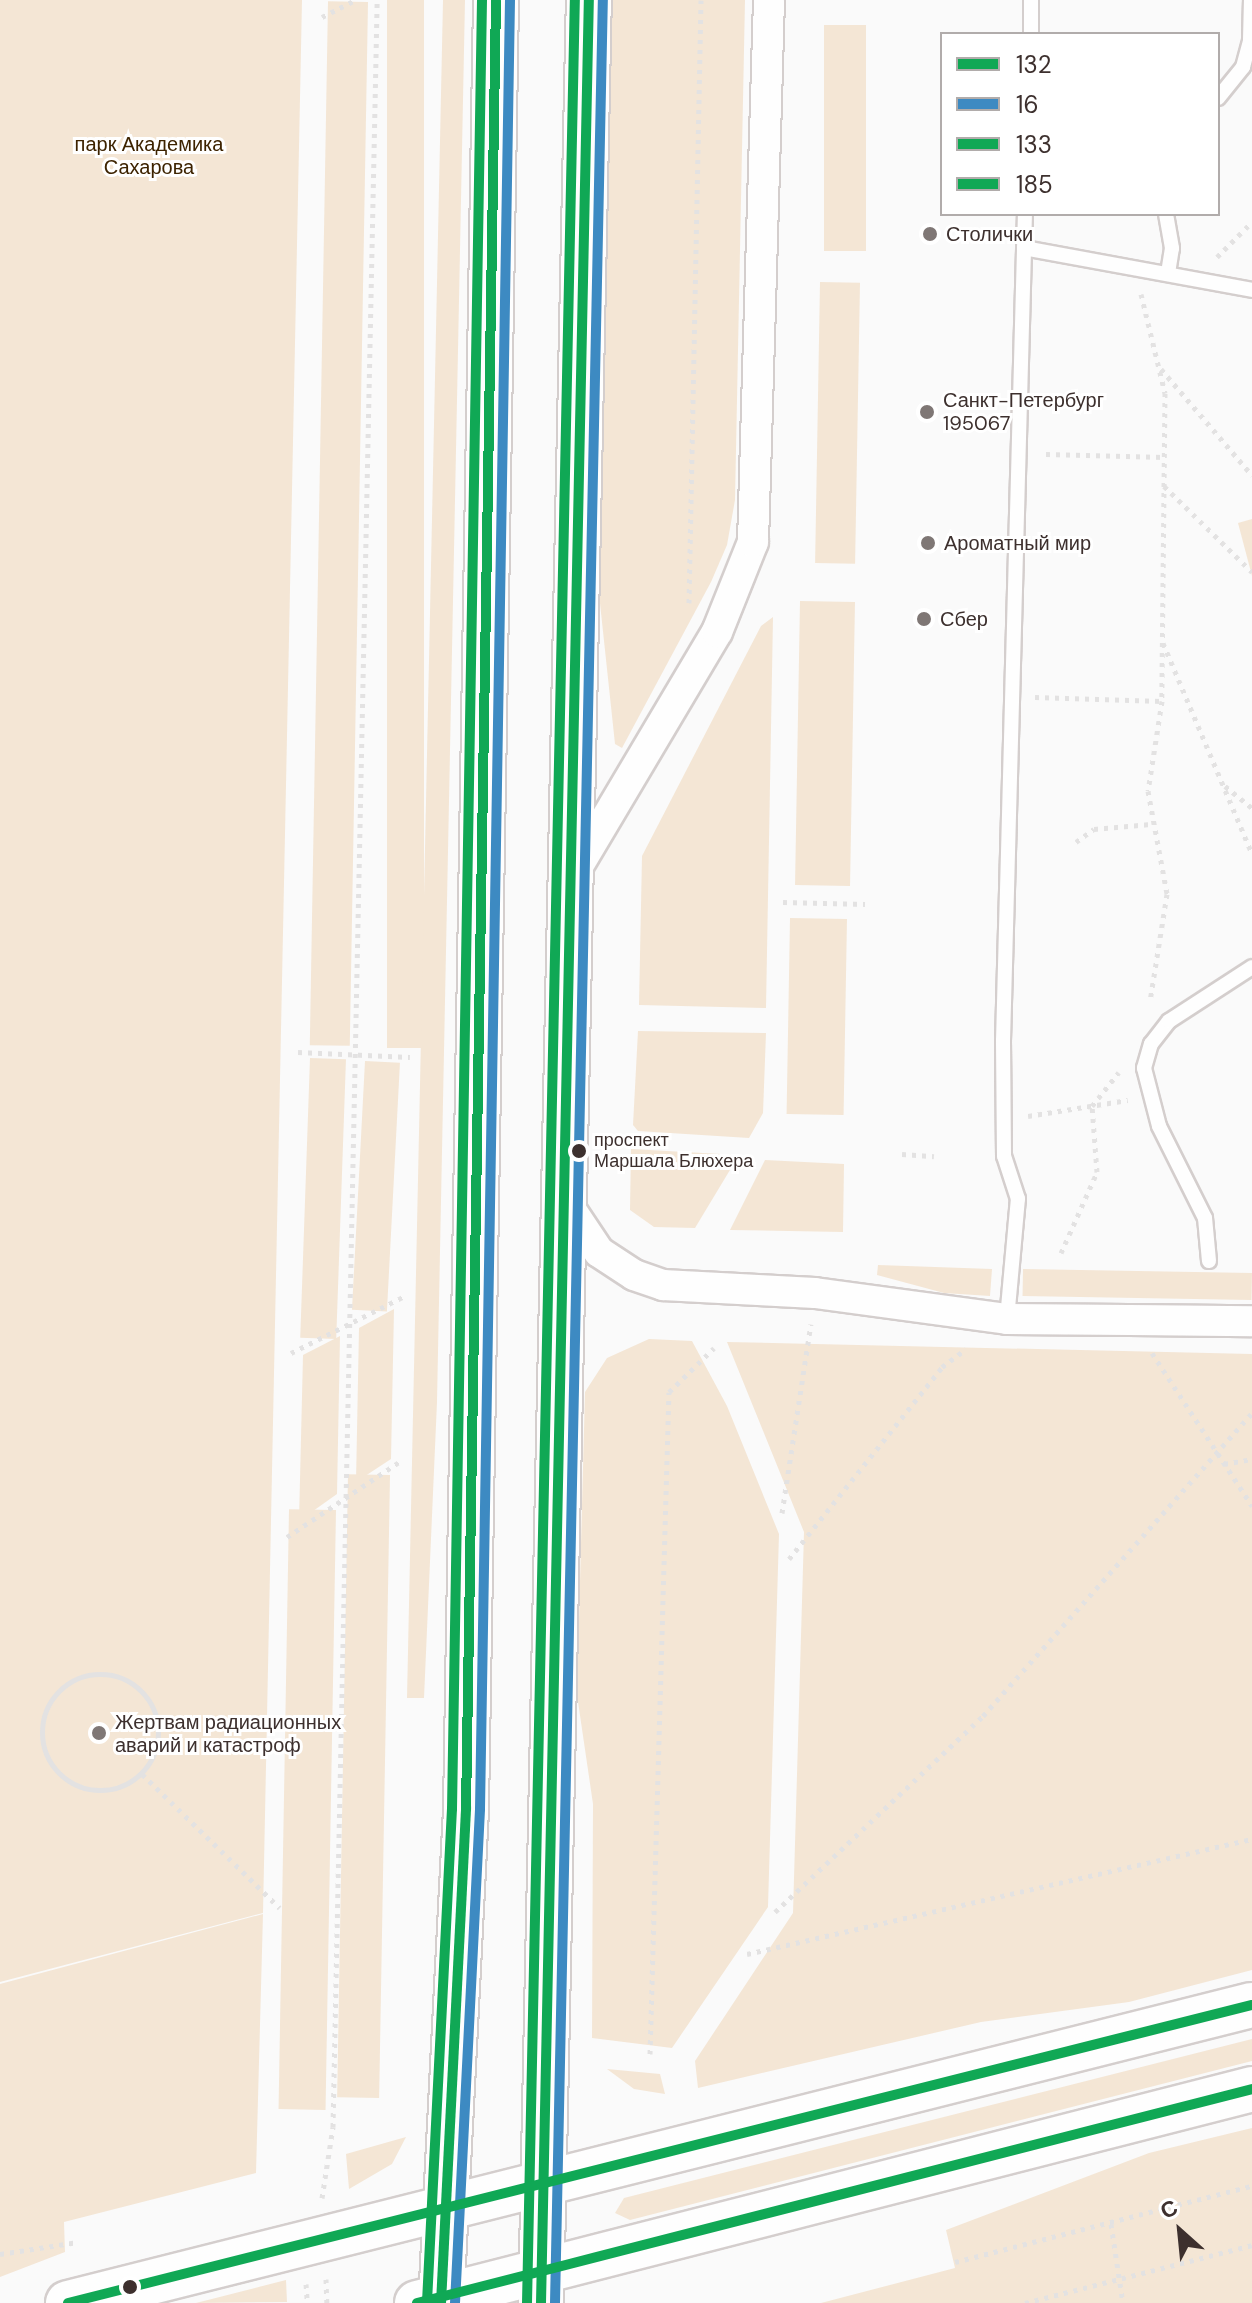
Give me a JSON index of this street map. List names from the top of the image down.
{
  "parks": ["парк Академика Сахарова"],
  "places": [
    "Столички",
    "Санкт-Петербург 195067",
    "Ароматный мир",
    "Сбер",
    "проспект Маршала Блюхера",
    "Жертвам радиационных аварий и катастроф"
  ],
  "lines": [
    "transit line 132",
    "transit line 16",
    "transit line 133",
    "transit line 185"
  ],
  "legend": [
    "132",
    "16",
    "133",
    "185"
  ],
  "north": "top left"
}
